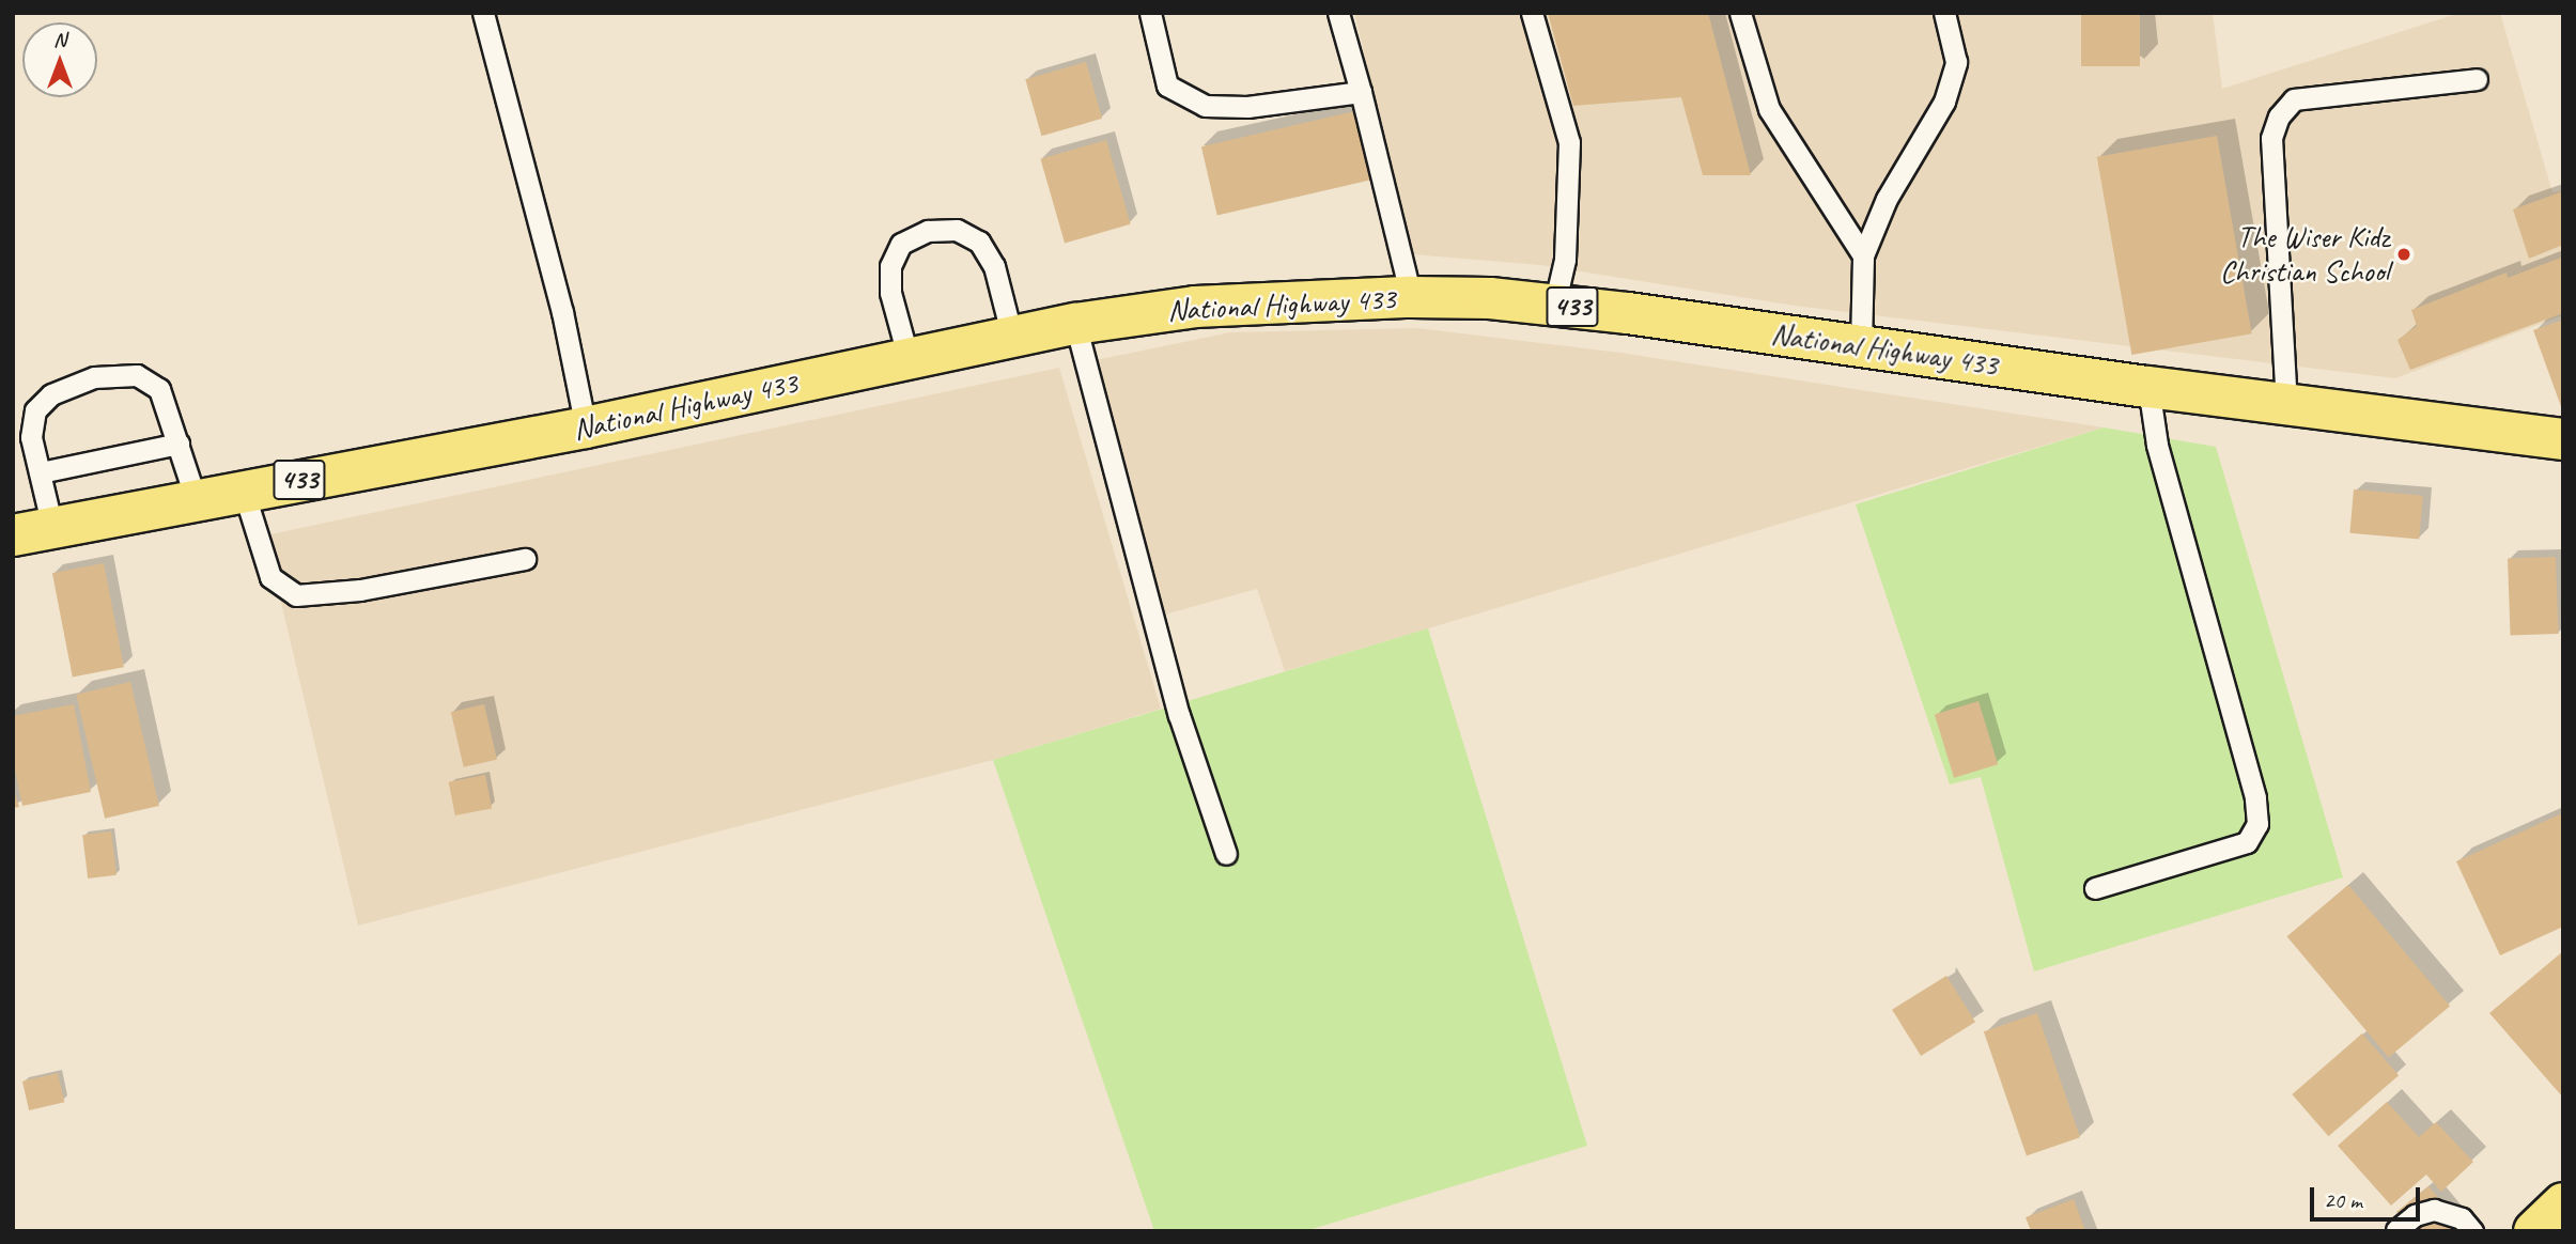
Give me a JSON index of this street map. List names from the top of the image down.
{
  "streets": {
    "main road": ["National Highway 433", "433"]
  },
  "places": ["The Wiser Kidz Christian School"],
  "scale_bar": "20 m",
  "north": "top"
}
